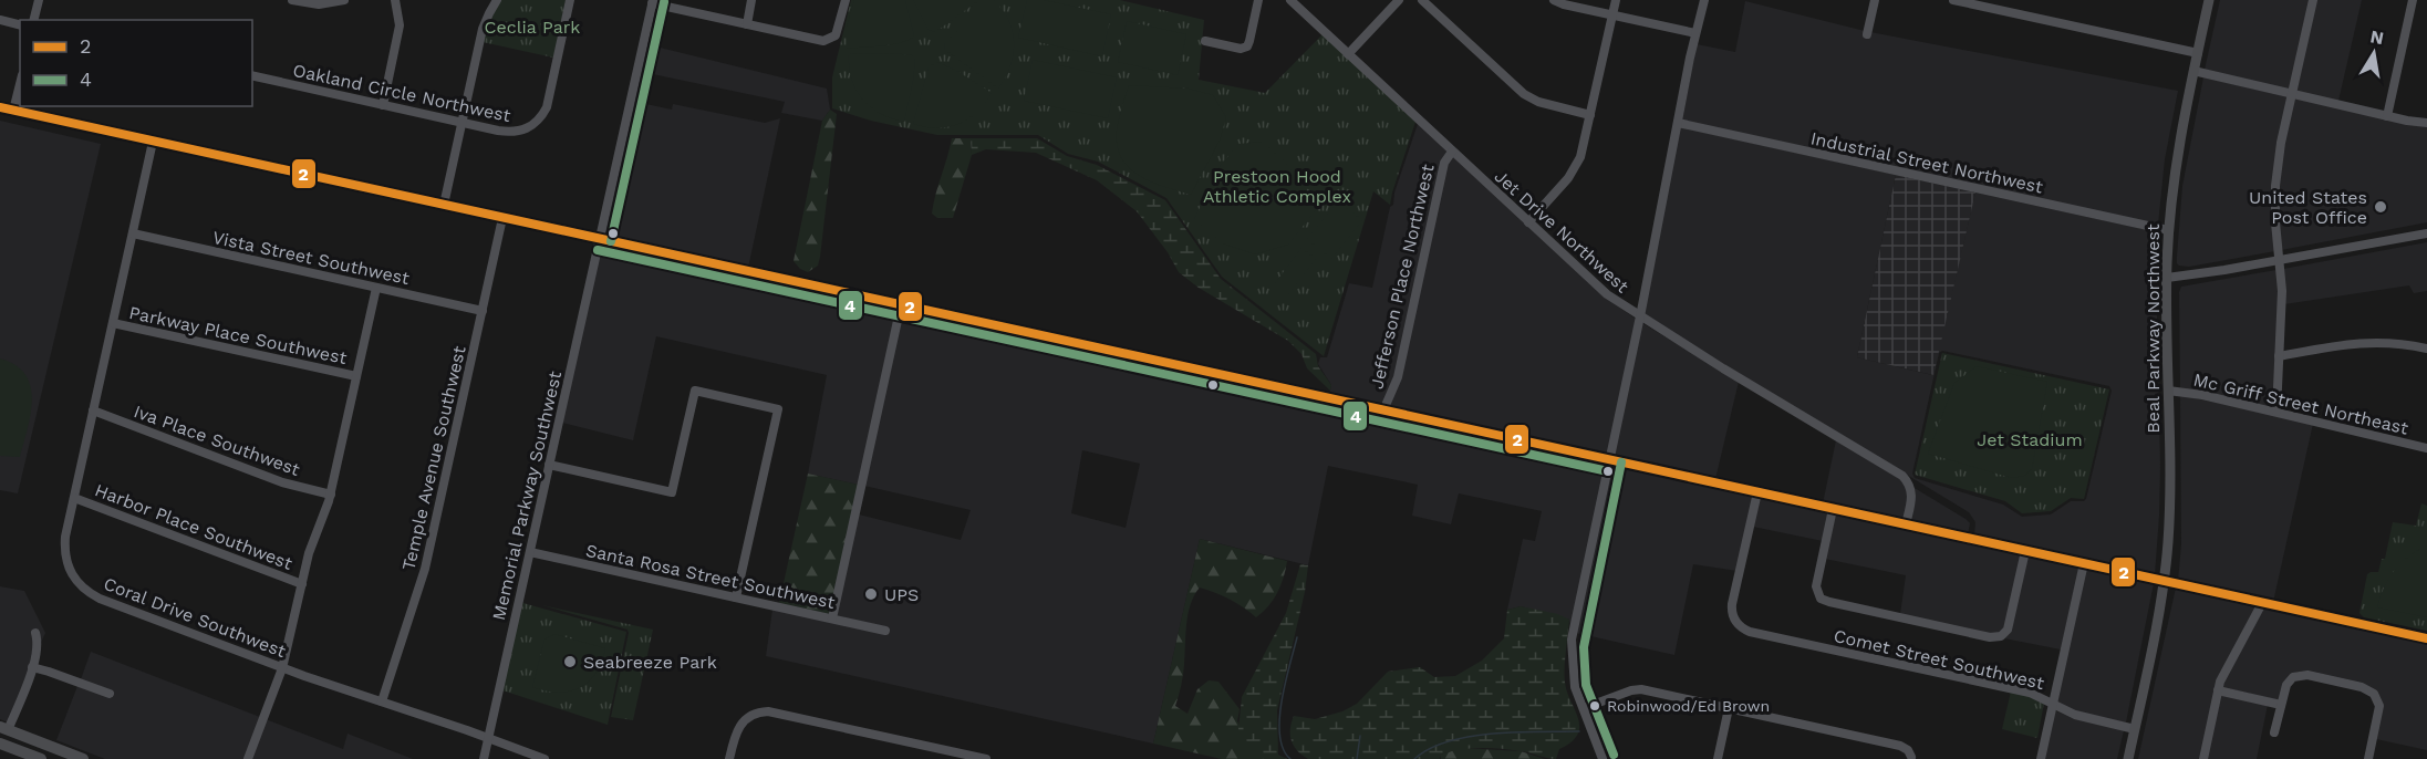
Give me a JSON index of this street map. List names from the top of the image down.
{
  "streets": {
    "main road": ["Beal Parkway Northwest"],
    "street": [
      "Oakland Circle Northwest",
      "Industrial Street Northwest",
      "Jet Drive Northwest",
      "Vista Street Southwest",
      "Jefferson Place Northwest",
      "Parkway Place Southwest",
      "Mc Griff Street Northeast",
      "Iva Place Southwest",
      "Temple Avenue Southwest",
      "Memorial Parkway Southwest",
      "Harbor Place Southwest",
      "Santa Rosa Street Southwest",
      "Coral Drive Southwest",
      "Comet Street Southwest"
    ]
  },
  "crossings": [
    ["Industrial Street Northwest", "Beal Parkway Northwest"],
    ["Jet Drive Northwest", "Jefferson Place Northwest"],
    ["Vista Street Southwest", "Temple Avenue Southwest"],
    ["Vista Street Southwest", "Coral Drive Southwest"],
    ["Beal Parkway Northwest", "Mc Griff Street Northeast"],
    ["Beal Parkway Northwest", "Comet Street Southwest"],
    ["Parkway Place Southwest", "Coral Drive Southwest"],
    ["Iva Place Southwest", "Coral Drive Southwest"],
    ["Temple Avenue Southwest", "Coral Drive Southwest"],
    ["Memorial Parkway Southwest", "Santa Rosa Street Southwest"],
    ["Memorial Parkway Southwest", "Coral Drive Southwest"],
    ["Harbor Place Southwest", "Coral Drive Southwest"]
  ],
  "parks": ["Ceclia Park", "Prestoon Hood Athletic Complex", "Jet Stadium"],
  "places": [
    "United States Post Office",
    "UPS",
    "Seabreeze Park",
    "Robinwood/Ed Brown"
  ],
  "lines": ["transit line 4", "transit line 2"],
  "legend": ["2", "4"],
  "north": "top"
}
